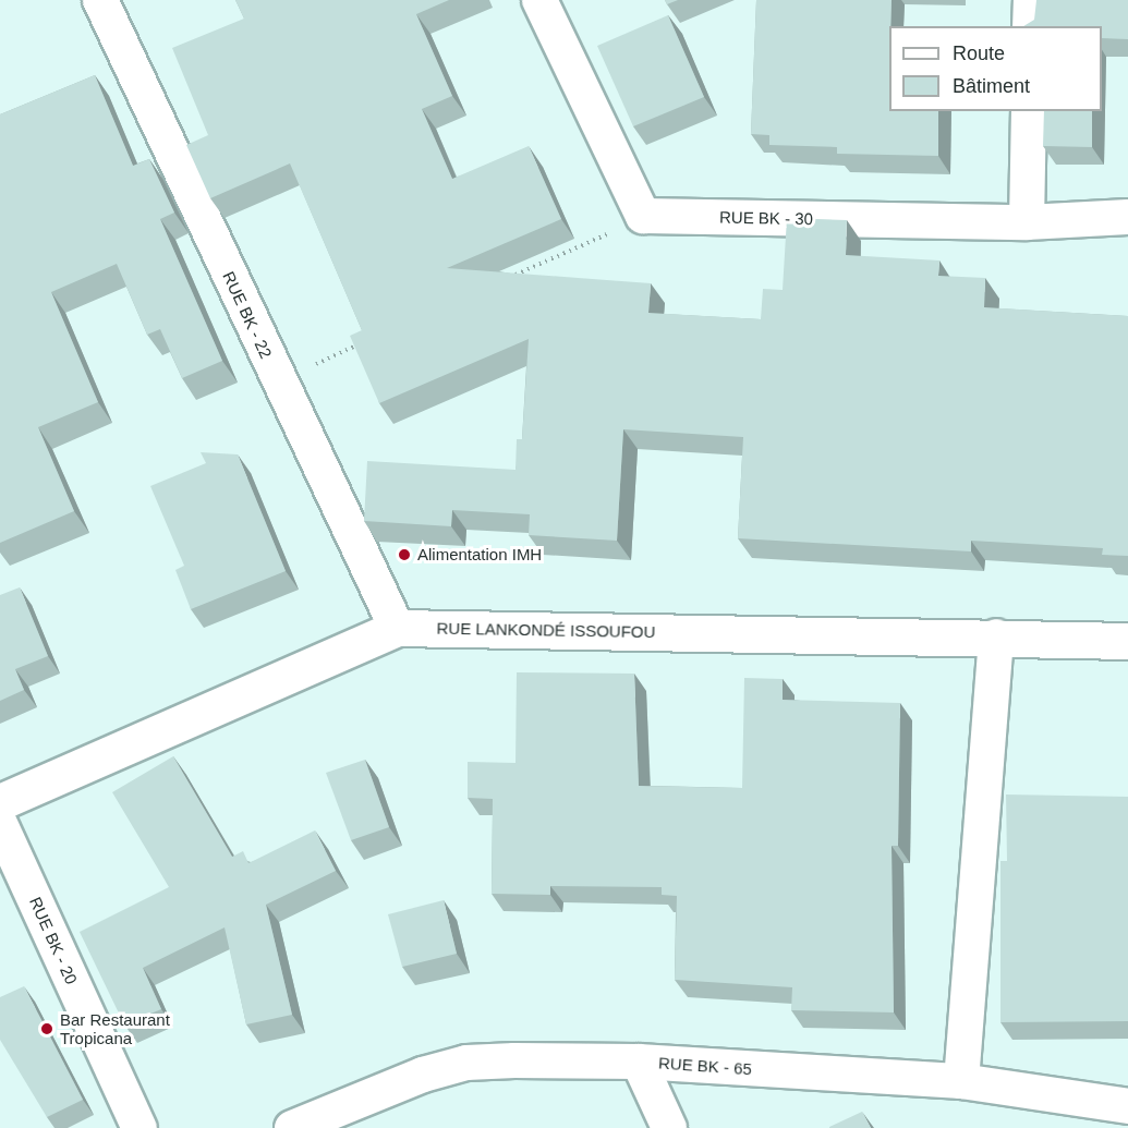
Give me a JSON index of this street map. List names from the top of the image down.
{
  "streets": {
    "street": [
      "RUE BK - 30",
      "RUE BK - 22",
      "RUE LANKONDÉ ISSOUFOU",
      "RUE BK - 20",
      "RUE BK - 65"
    ]
  },
  "crossings": [
    ["RUE BK - 22", "RUE LANKONDÉ ISSOUFOU"]
  ],
  "places": ["Alimentation IMH", "Bar Restaurant Tropicana"],
  "legend": ["Route", "Bâtiment"]
}
